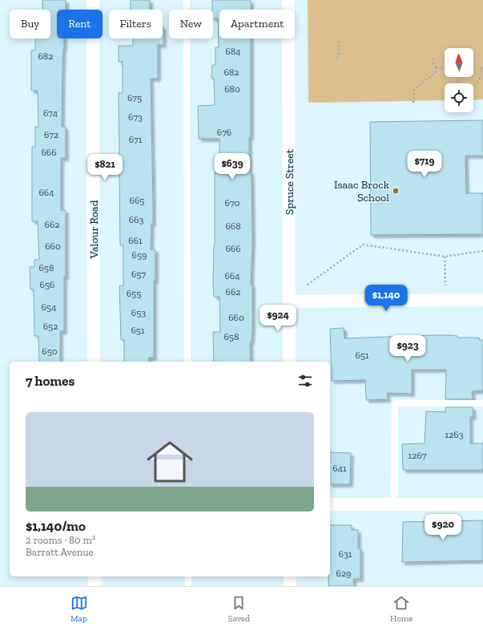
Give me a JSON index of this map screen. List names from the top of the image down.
{
  "streets": {
    "street": ["Spruce Street", "Valour Road"]
  },
  "places": ["Isaac Brock School"],
  "house_numbers": [
    "684",
    "682",
    "682",
    "680",
    "675",
    "674",
    "673",
    "676",
    "672",
    "671",
    "666",
    "664",
    "665",
    "670",
    "663",
    "662",
    "668",
    "661",
    "660",
    "666",
    "659",
    "658",
    "657",
    "664",
    "656",
    "662",
    "655",
    "654",
    "653",
    "660",
    "652",
    "651",
    "658",
    "650",
    "651",
    "1263",
    "1267",
    "641",
    "631",
    "629"
  ],
  "north": "top",
  "page": {
    "chip": [
      "Buy",
      "Rent",
      "Filters",
      "New",
      "Apartment"
    ],
    "price": [
      "$719",
      "$639",
      "$821",
      "$1,140",
      "$924",
      "$923",
      "$920"
    ],
    "heading": "7 homes",
    "list": [
      {
        "name": "$1,140/mo",
        "note": "2 rooms · 80 m² · Barratt Avenue"
      }
    ],
    "tabs": ["Map", "Saved", "Home"]
  }
}
